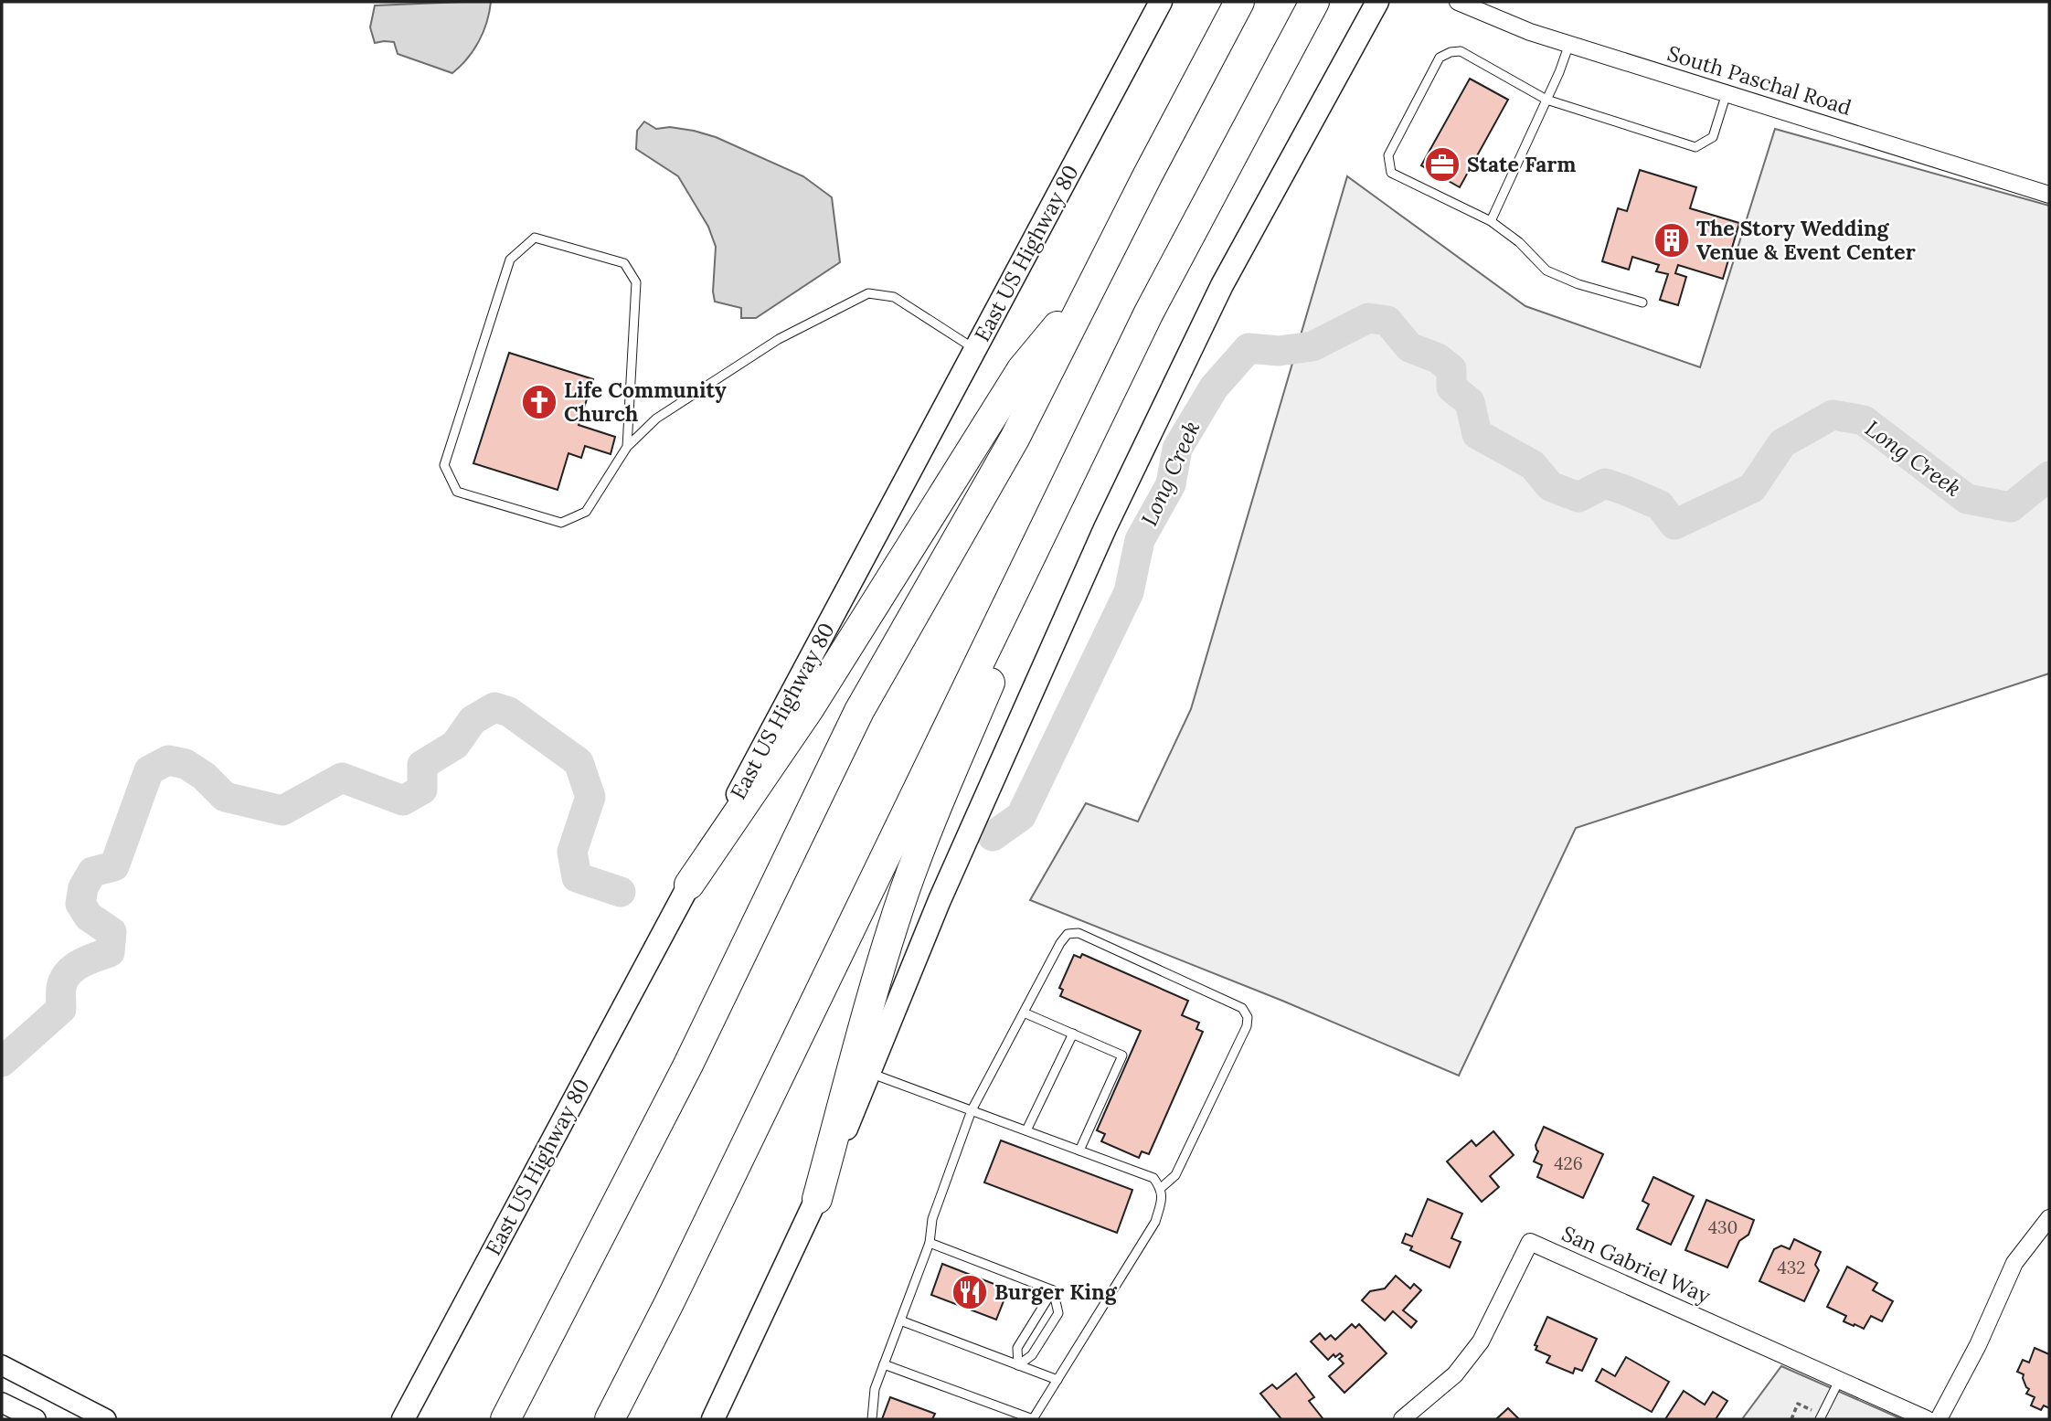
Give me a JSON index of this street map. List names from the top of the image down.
{
  "streets": {
    "main road": ["East US Highway 80"],
    "street": ["South Paschal Road", "San Gabriel Way"]
  },
  "water": ["Long Creek"],
  "places": {
    "office": ["State Farm"],
    "building": ["The Story Wedding Venue & Event Center"],
    "church": ["Life Community Church"],
    "restaurant": ["Burger King"]
  },
  "house_numbers": ["426", "430", "432"]
}
